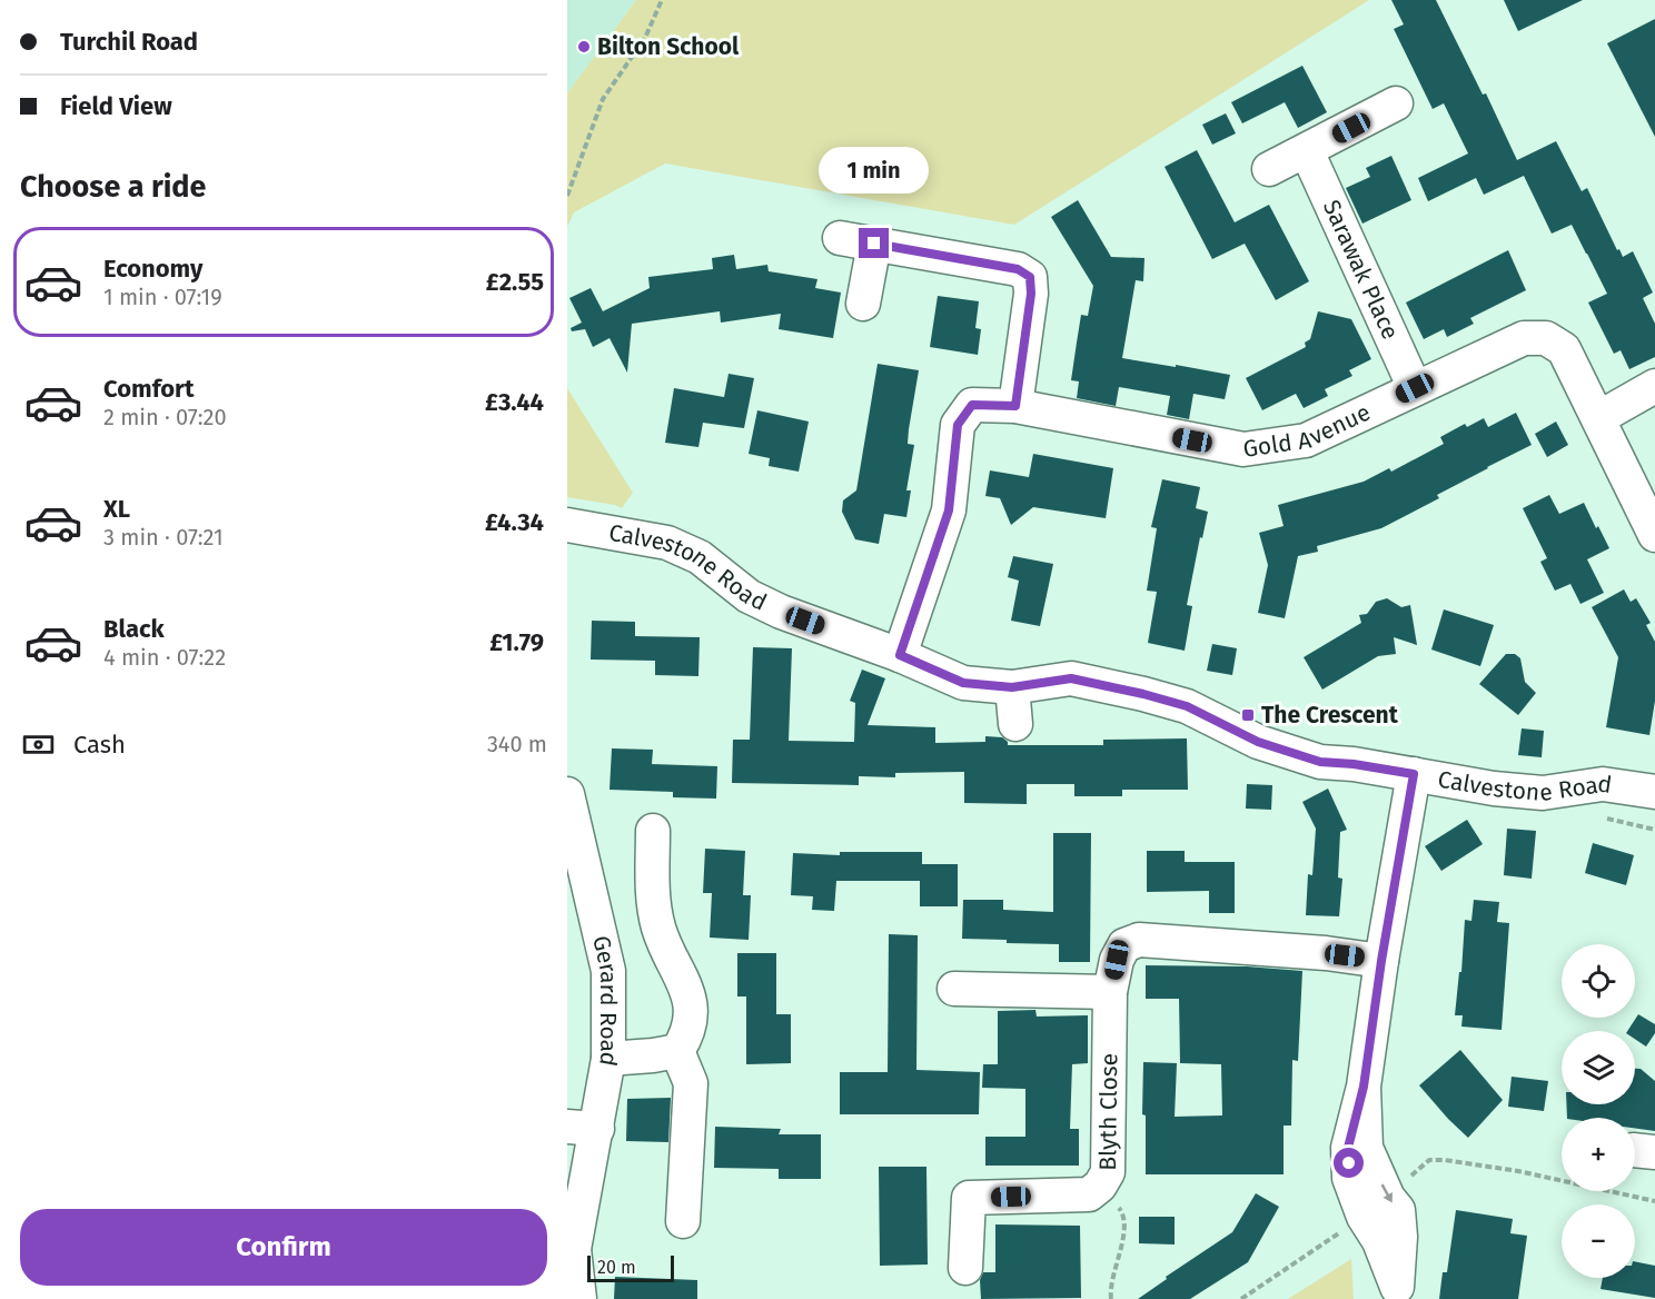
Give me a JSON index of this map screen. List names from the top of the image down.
{
  "streets": {
    "street": [
      "Sarawak Place",
      "Gold Avenue",
      "Calvestone Road",
      "Gerard Road",
      "Blyth Close"
    ]
  },
  "crossings": [
    ["Sarawak Place", "Gold Avenue"],
    ["Gold Avenue", "Calvestone Road"]
  ],
  "places": {
    "other": ["Bilton School"],
    "transit": ["The Crescent"]
  },
  "scale_bar": "20 m",
  "page": {
    "banner": ["Turchil Road", "Field View"],
    "heading": "Choose a ride",
    "bubble": "1 min",
    "list": [
      {
        "name": "Economy",
        "note": "1 min · 07:19",
        "value": "£2.55"
      },
      {
        "name": "Comfort",
        "note": "2 min · 07:20",
        "value": "£3.44"
      },
      {
        "name": "XL",
        "note": "3 min · 07:21",
        "value": "£4.34"
      },
      {
        "name": "Black",
        "note": "4 min · 07:22",
        "value": "£1.79"
      }
    ],
    "pay": ["Cash", "340 m"],
    "map_buttons": ["+", "−"],
    "buttons": "Confirm",
    "scale": "20 m"
  }
}
